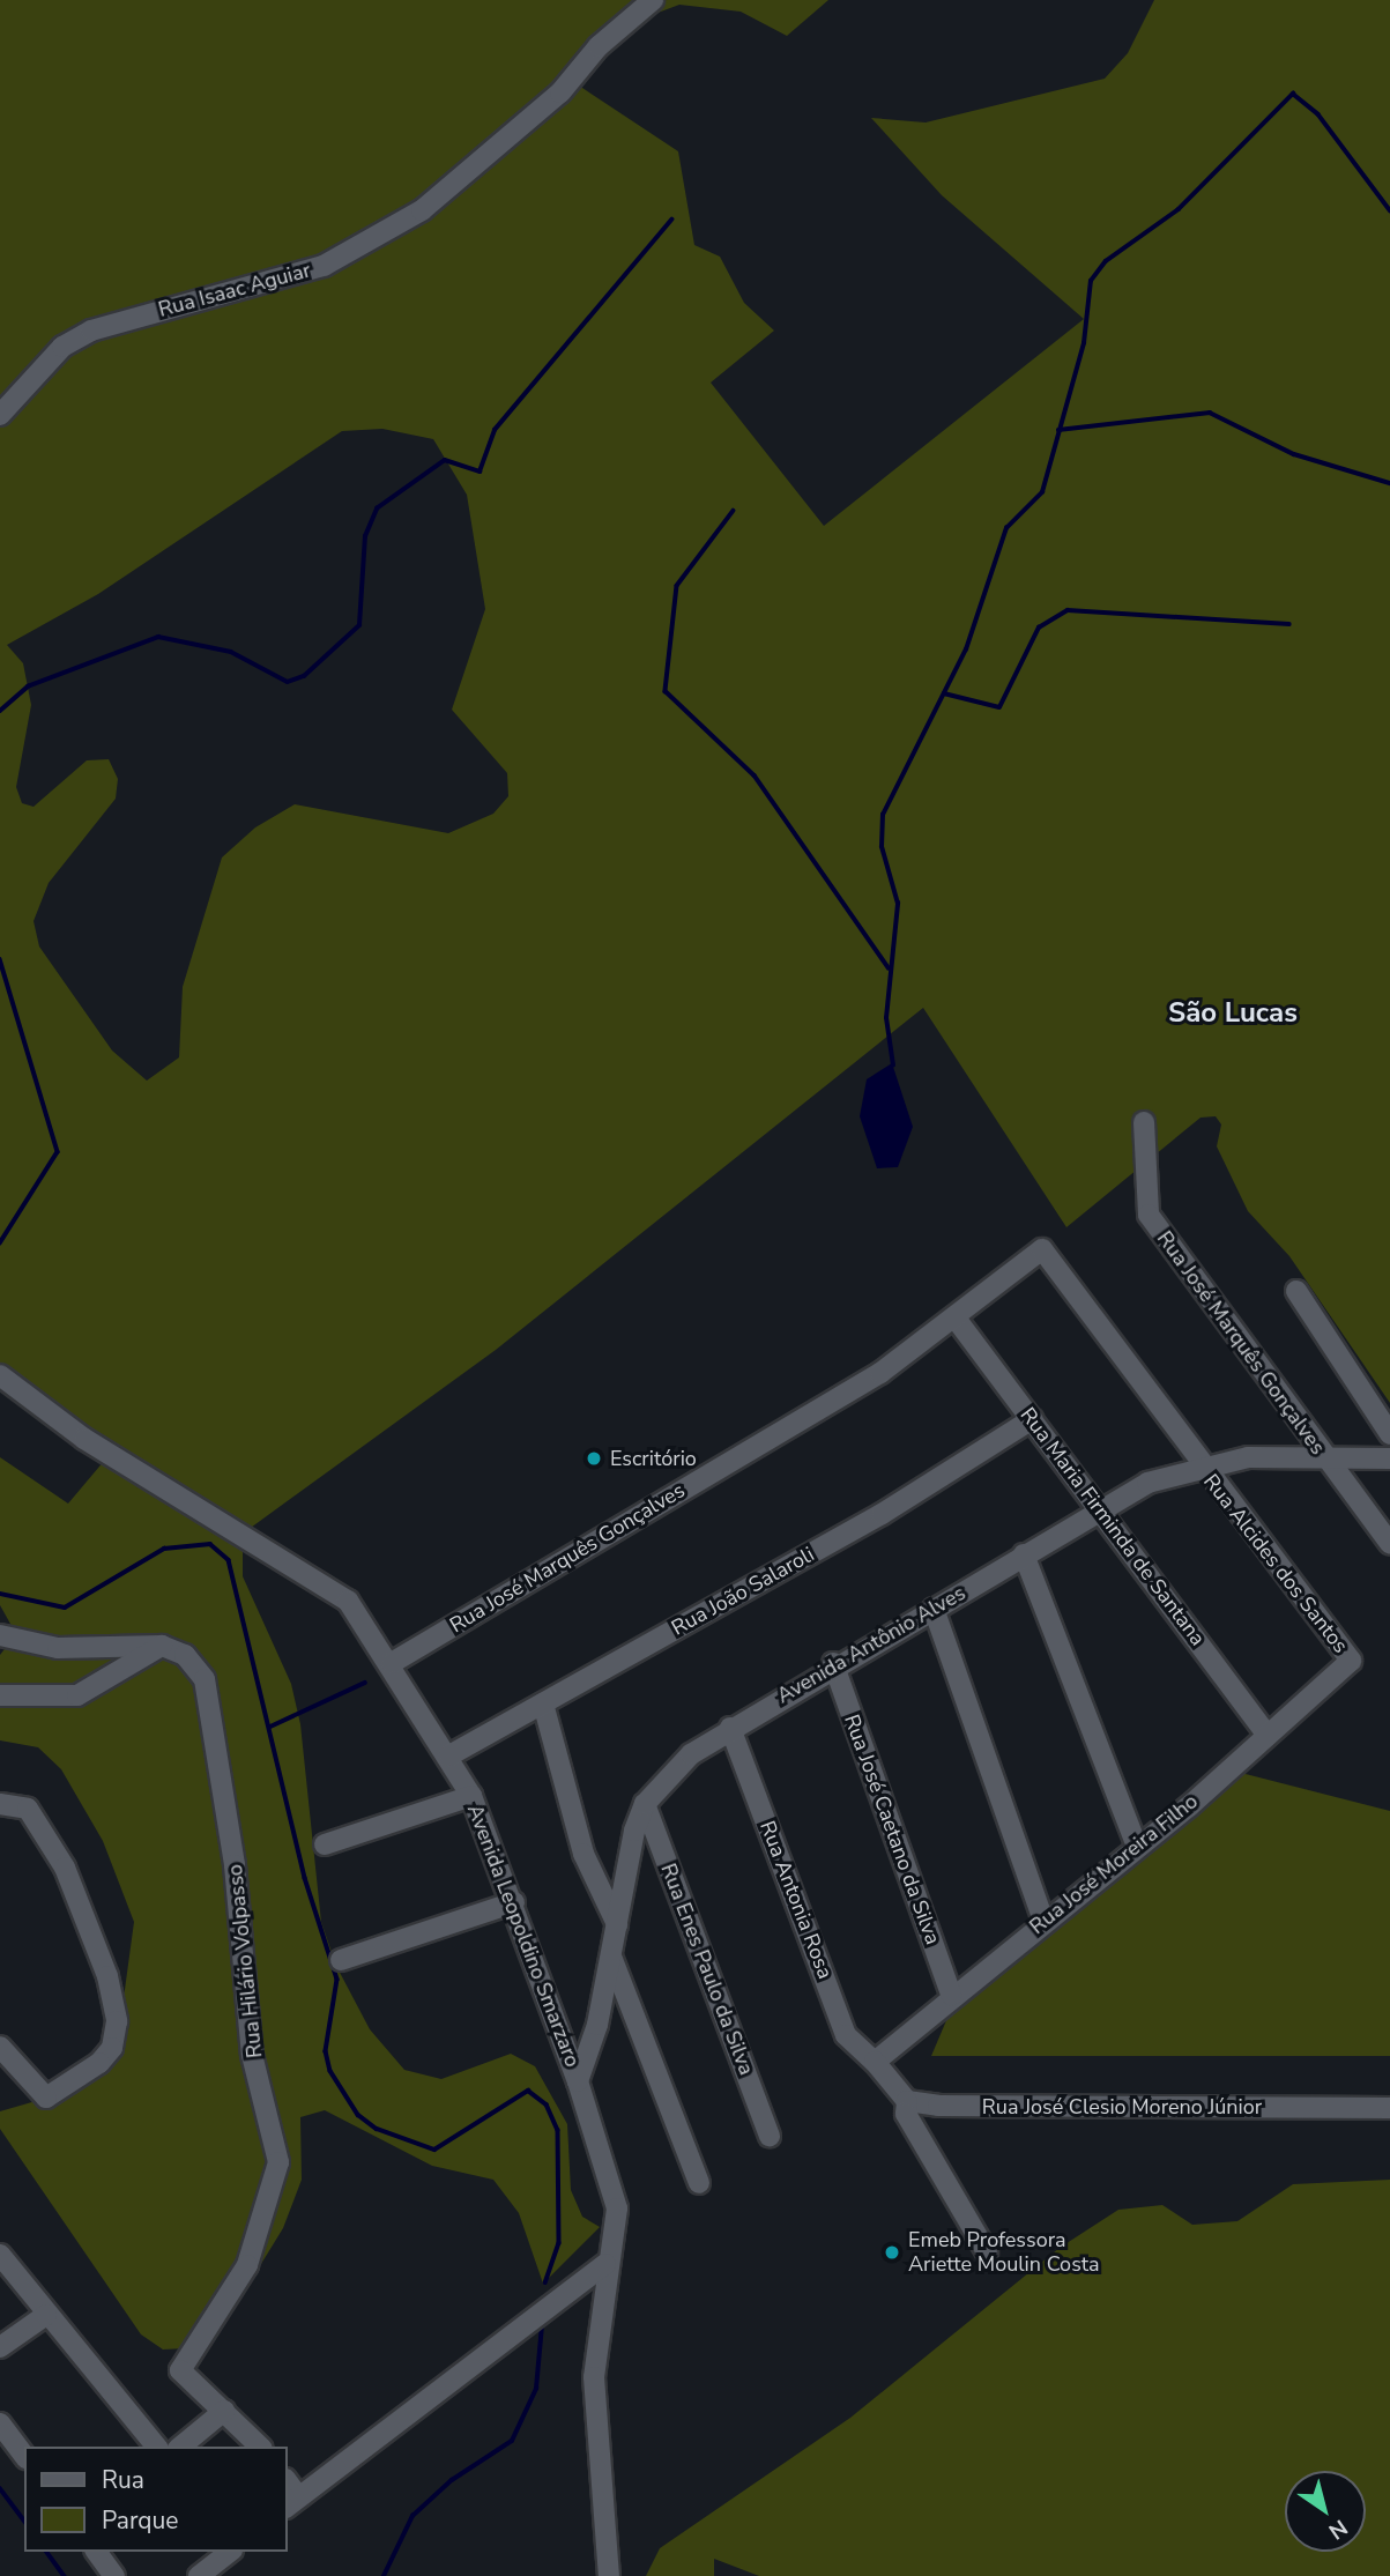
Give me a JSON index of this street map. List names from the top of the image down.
{
  "streets": {
    "street": [
      "Rua Isaac Aguiar",
      "Rua José Marquês Gonçalves",
      "Rua Maria Firminda de Santana",
      "Rua Alcides dos Santos",
      "Rua João Salaroli",
      "Avenida Antônio Alves",
      "Rua José Caetano da Silva",
      "Rua José Moreira Filho",
      "Rua Antonia Rosa",
      "Avenida Leopoldino Smarzaro",
      "Rua Hilário Volpasso",
      "Rua Enes Paulo da Silva",
      "Rua José Clesio Moreno Júnior"
    ]
  },
  "crossings": [
    ["Rua José Marquês Gonçalves", "Rua Maria Firminda de Santana"],
    ["Rua José Marquês Gonçalves", "Rua Alcides dos Santos"],
    ["Rua José Marquês Gonçalves", "Avenida Antônio Alves"],
    ["Rua José Marquês Gonçalves", "Avenida Leopoldino Smarzaro"],
    ["Rua Maria Firminda de Santana", "Rua João Salaroli"],
    ["Rua Maria Firminda de Santana", "Avenida Antônio Alves"],
    ["Rua Maria Firminda de Santana", "Rua José Moreira Filho"],
    ["Rua Alcides dos Santos", "Avenida Antônio Alves"],
    ["Rua Alcides dos Santos", "Rua José Moreira Filho"],
    ["Rua João Salaroli", "Avenida Leopoldino Smarzaro"],
    ["Avenida Antônio Alves", "Rua José Caetano da Silva"],
    ["Avenida Antônio Alves", "Rua Antonia Rosa"],
    ["Avenida Antônio Alves", "Avenida Leopoldino Smarzaro"],
    ["Avenida Antônio Alves", "Rua Enes Paulo da Silva"],
    ["Rua José Caetano da Silva", "Rua José Moreira Filho"],
    ["Rua José Moreira Filho", "Rua Antonia Rosa"]
  ],
  "districts": ["São Lucas"],
  "places": ["Escritório", "Emeb Professora Ariette Moulin Costa"],
  "legend": ["Rua", "Parque"],
  "north": "bottom right"
}
